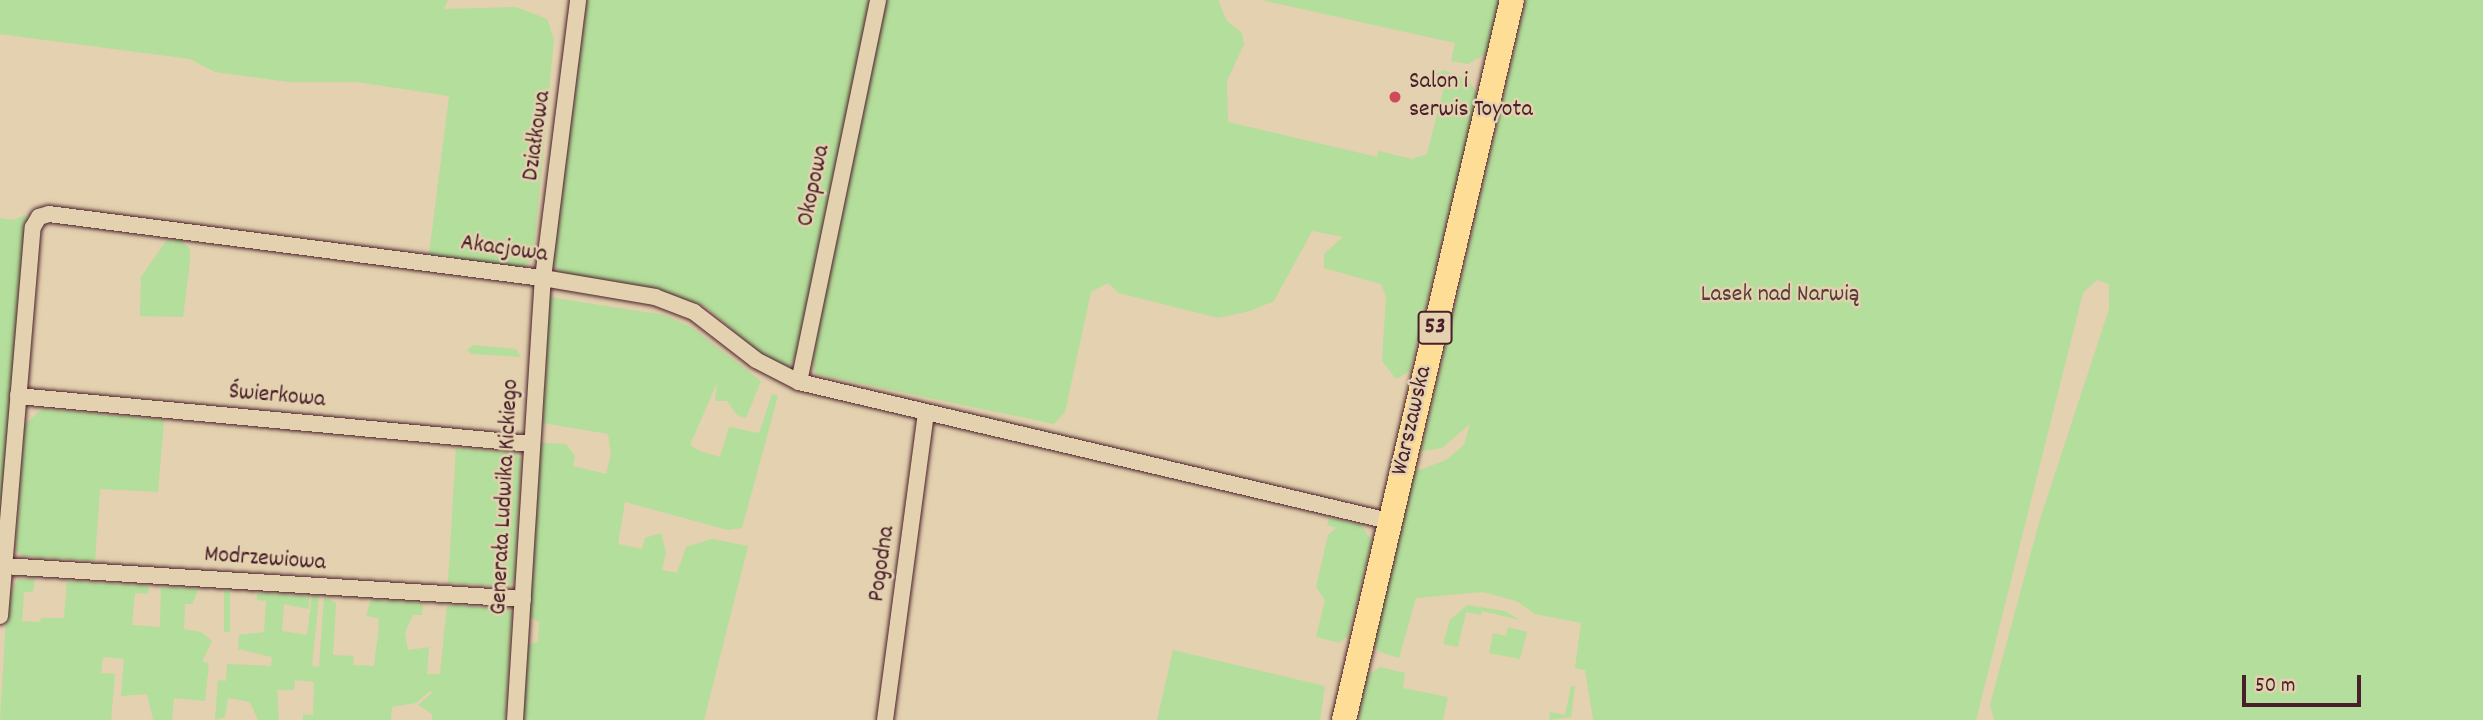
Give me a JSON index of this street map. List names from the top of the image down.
{
  "streets": {
    "main road": ["53", "Warszawska"],
    "street": [
      "Działkowa",
      "Okopowa",
      "Akacjowa",
      "Świerkowa",
      "Generała Ludwika Kickiego",
      "Modrzewiowa",
      "Pogodna"
    ]
  },
  "crossings": [
    ["Działkowa", "Akacjowa"],
    ["Działkowa", "Generała Ludwika Kickiego"],
    ["Okopowa", "Akacjowa"],
    ["Akacjowa", "Świerkowa"],
    ["Akacjowa", "Warszawska"],
    ["Akacjowa", "Generała Ludwika Kickiego"],
    ["Akacjowa", "Pogodna"],
    ["Świerkowa", "Generała Ludwika Kickiego"],
    ["Generała Ludwika Kickiego", "Modrzewiowa"]
  ],
  "parks": ["Lasek nad Narwią"],
  "places": ["Salon i serwis Toyota"],
  "scale_bar": "50 m"
}
